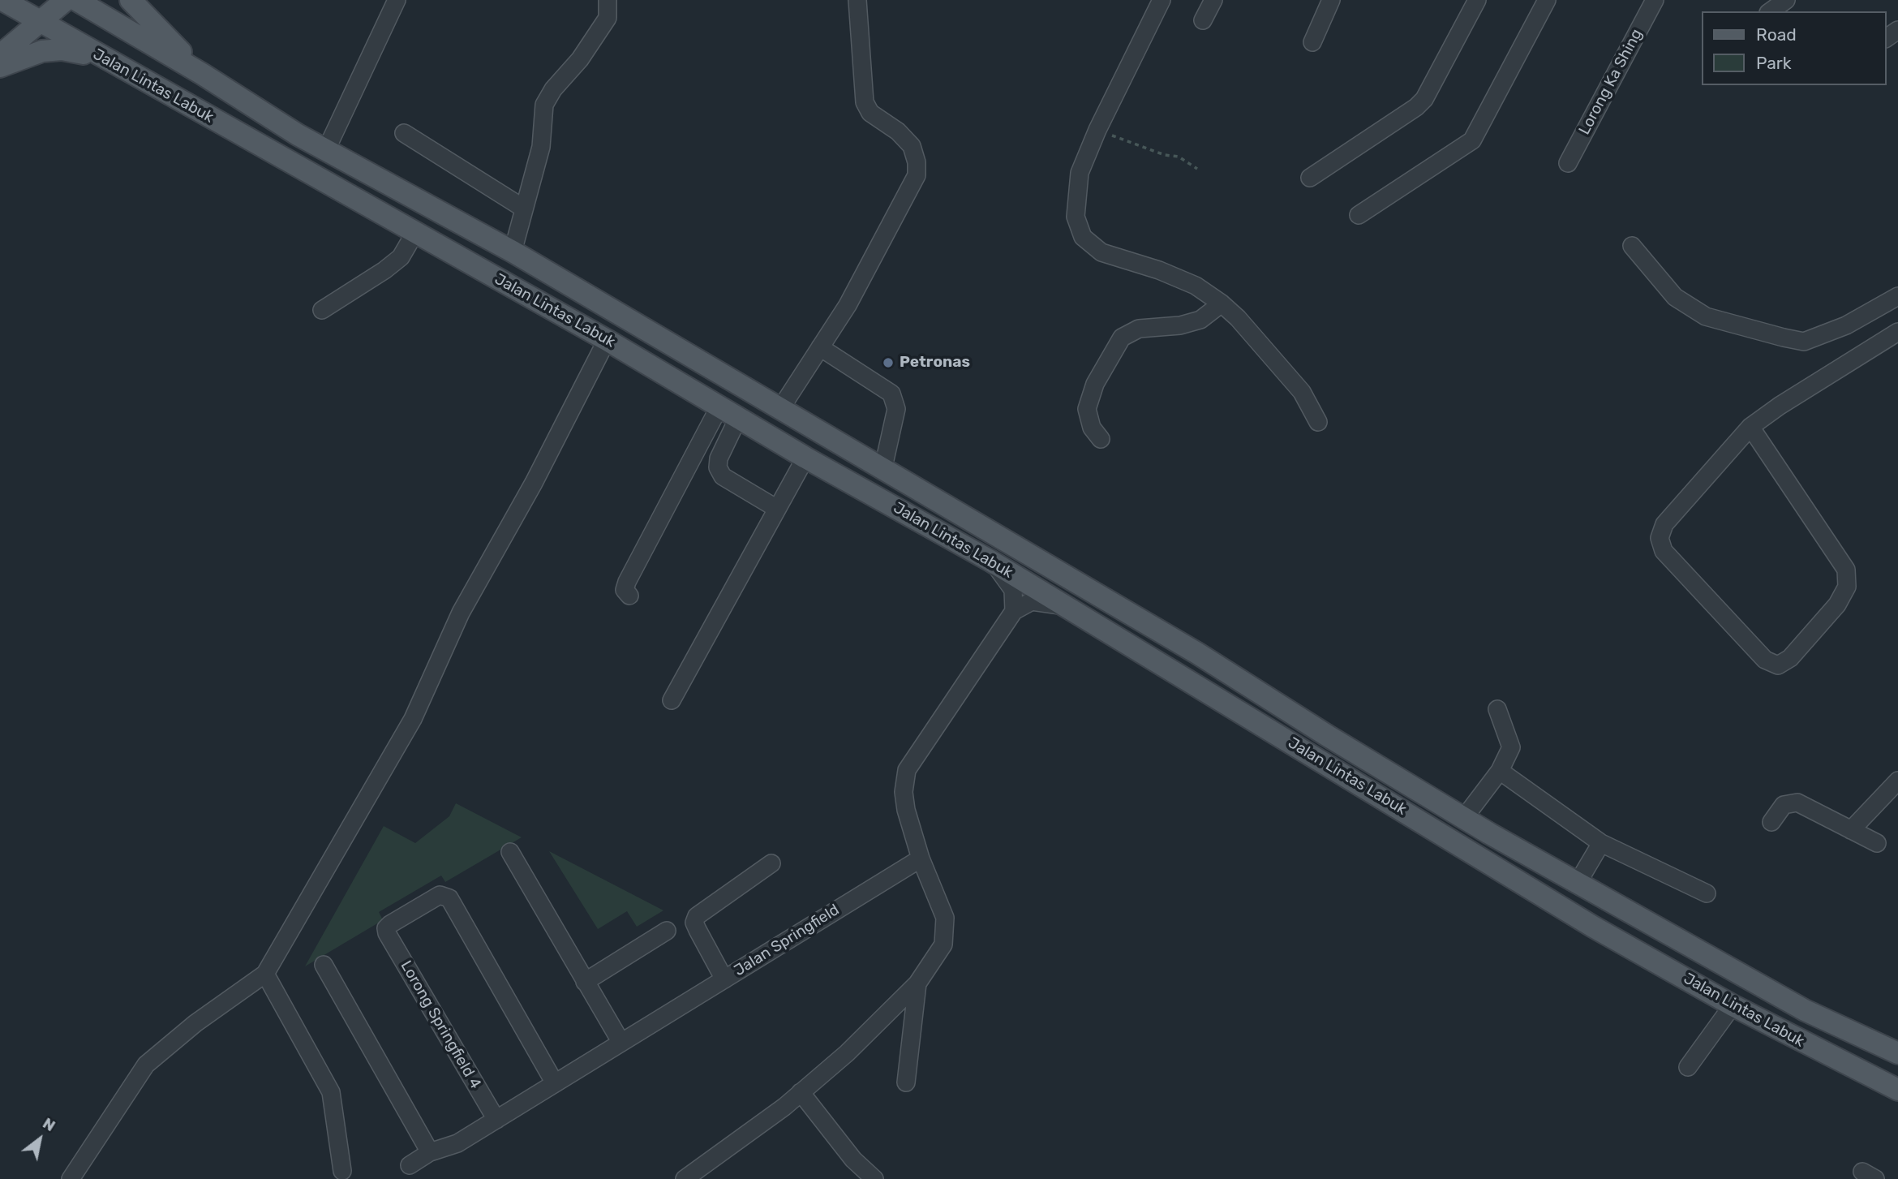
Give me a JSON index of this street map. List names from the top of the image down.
{
  "streets": {
    "main road": ["Jalan Lintas Labuk"],
    "street": ["Lorong Ka Shing", "Jalan Springfield", "Lorong Springfield 4"]
  },
  "crossings": [
    ["Jalan Springfield", "Lorong Springfield 4"]
  ],
  "places": ["Petronas"],
  "legend": ["Road", "Park"],
  "north": "top right"
}
